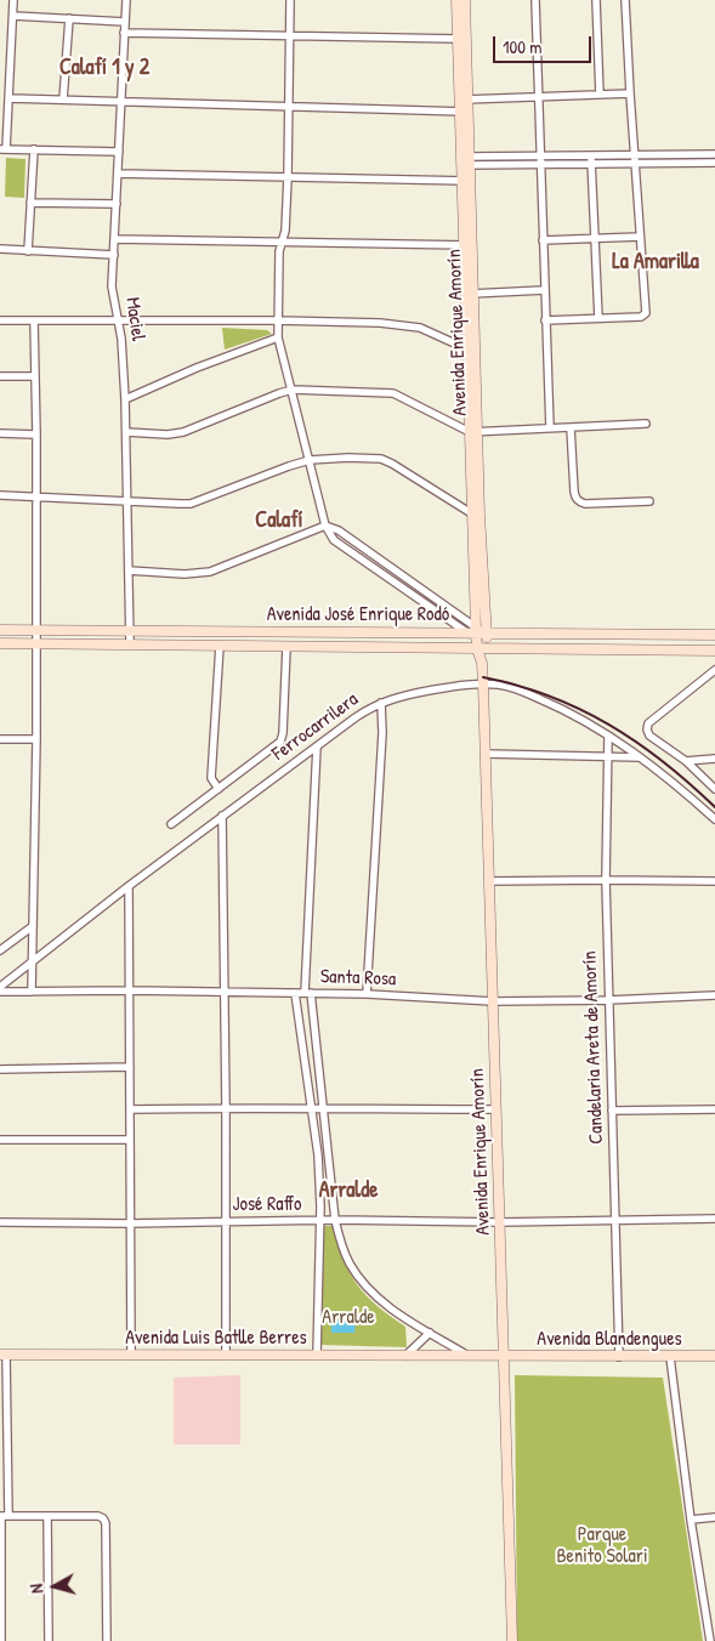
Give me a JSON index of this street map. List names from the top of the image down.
{
  "streets": {
    "street": [
      "Maciel",
      "Avenida Enrique Amorín",
      "Avenida José Enrique Rodó",
      "Ferrocarrilera",
      "Santa Rosa",
      "Candelaria Areta de Amorín",
      "José Raffo",
      "Avenida Luis Batlle Berres",
      "Avenida Blandengues"
    ]
  },
  "crossings": [
    ["Maciel", "Avenida José Enrique Rodó"],
    ["Avenida Enrique Amorín", "Avenida José Enrique Rodó"],
    ["Avenida Enrique Amorín", "Ferrocarrilera"],
    ["Avenida Enrique Amorín", "Santa Rosa"],
    ["Avenida Enrique Amorín", "José Raffo"],
    ["Avenida Enrique Amorín", "Avenida Luis Batlle Berres"],
    ["Avenida Enrique Amorín", "Avenida Blandengues"],
    ["Ferrocarrilera", "Santa Rosa"],
    ["Ferrocarrilera", "Candelaria Areta de Amorín"],
    ["Santa Rosa", "Candelaria Areta de Amorín"],
    ["Candelaria Areta de Amorín", "José Raffo"],
    ["Candelaria Areta de Amorín", "Avenida Blandengues"],
    ["Avenida Luis Batlle Berres", "Avenida Blandengues"]
  ],
  "districts": [
    "Calafí 1 y 2",
    "La Amarilla",
    "Calafí",
    "Arralde"
  ],
  "parks": ["Arralde", "Parque Benito Solari"],
  "scale_bar": "100 m",
  "north": "left"
}
